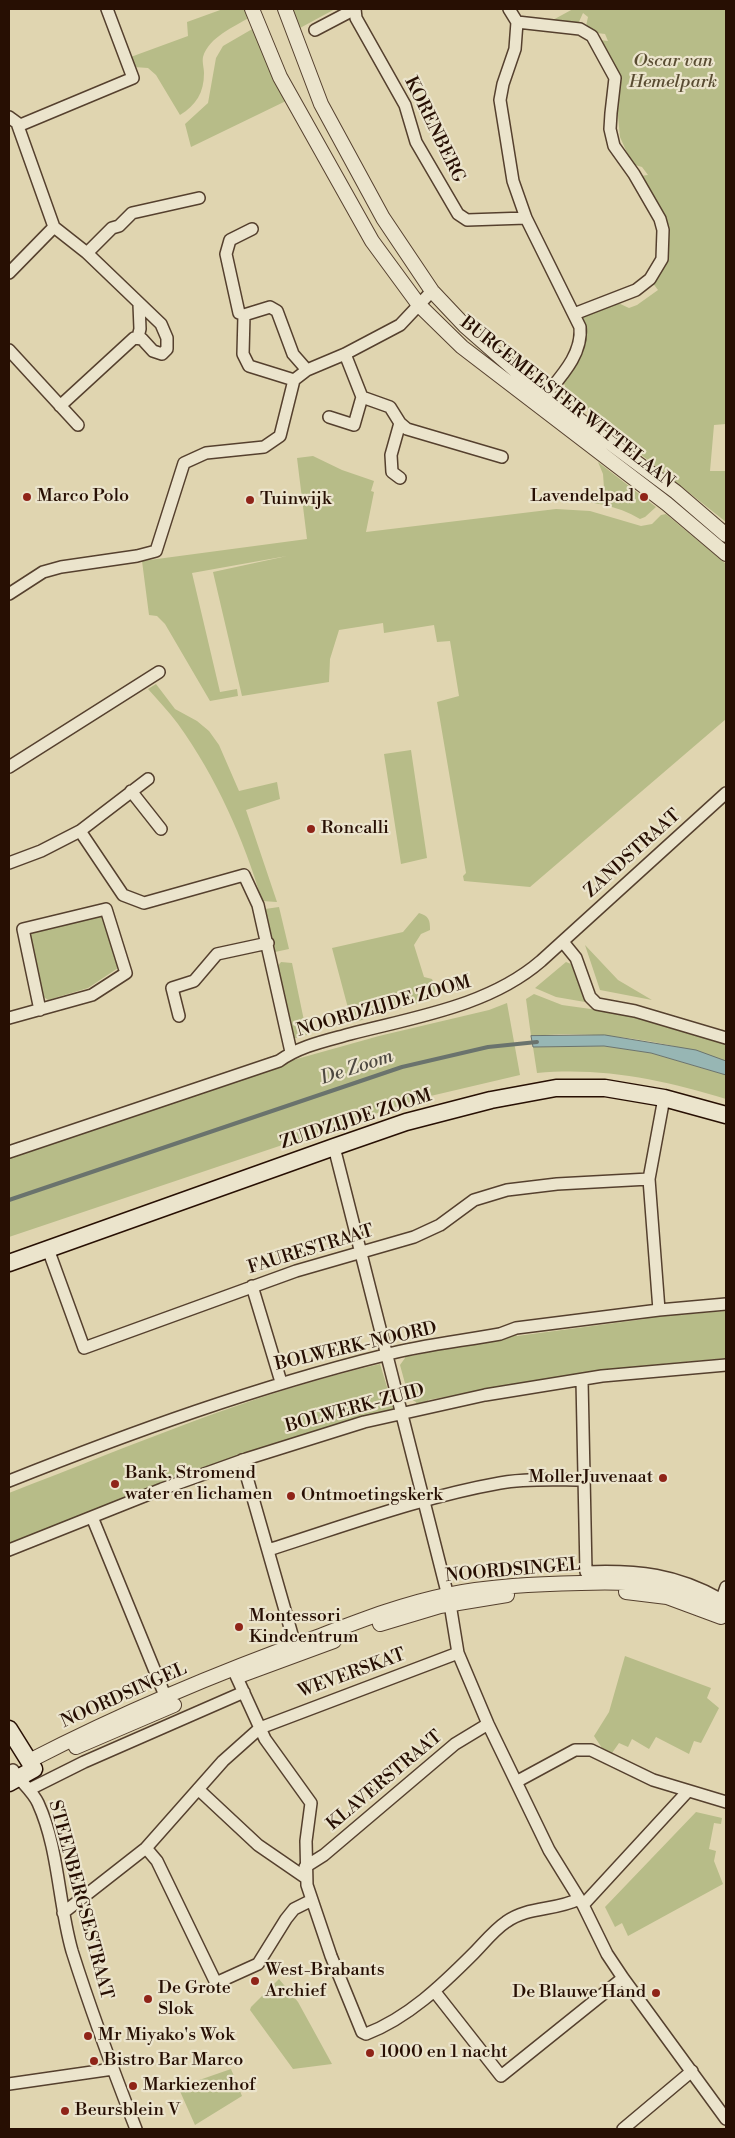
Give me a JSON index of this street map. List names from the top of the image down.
{
  "streets": {
    "main road": ["ZUIDZIJDE ZOOM"],
    "street": [
      "KORENBERG",
      "BURGEMEESTER WITTELAAN",
      "ZANDSTRAAT",
      "NOORDZIJDE ZOOM",
      "FAURESTRAAT",
      "BOLWERK-NOORD",
      "BOLWERK-ZUID",
      "NOORDSINGEL",
      "WEVERSKAT",
      "KLAVERSTRAAT",
      "STEENBERGSESTRAAT"
    ]
  },
  "crossings": [
    ["ZANDSTRAAT", "NOORDZIJDE ZOOM"],
    ["ZUIDZIJDE ZOOM", "FAURESTRAAT"]
  ],
  "water": ["De Zoom"],
  "parks": ["Oscar van Hemelpark"],
  "places": [
    "Marco Polo",
    "Lavendelpad",
    "Tuinwijk",
    "Roncalli",
    "MollerJuvenaat",
    "Bank, Stromend water en lichamen",
    "Ontmoetingskerk",
    "Montessori Kindcentrum",
    "West-Brabants Archief",
    "De Blauwe Hand",
    "De Grote Slok",
    "Mr Miyako's Wok",
    "1000 en 1 nacht",
    "Bistro Bar Marco",
    "Markiezenhof",
    "Beursblein V"
  ]
}
